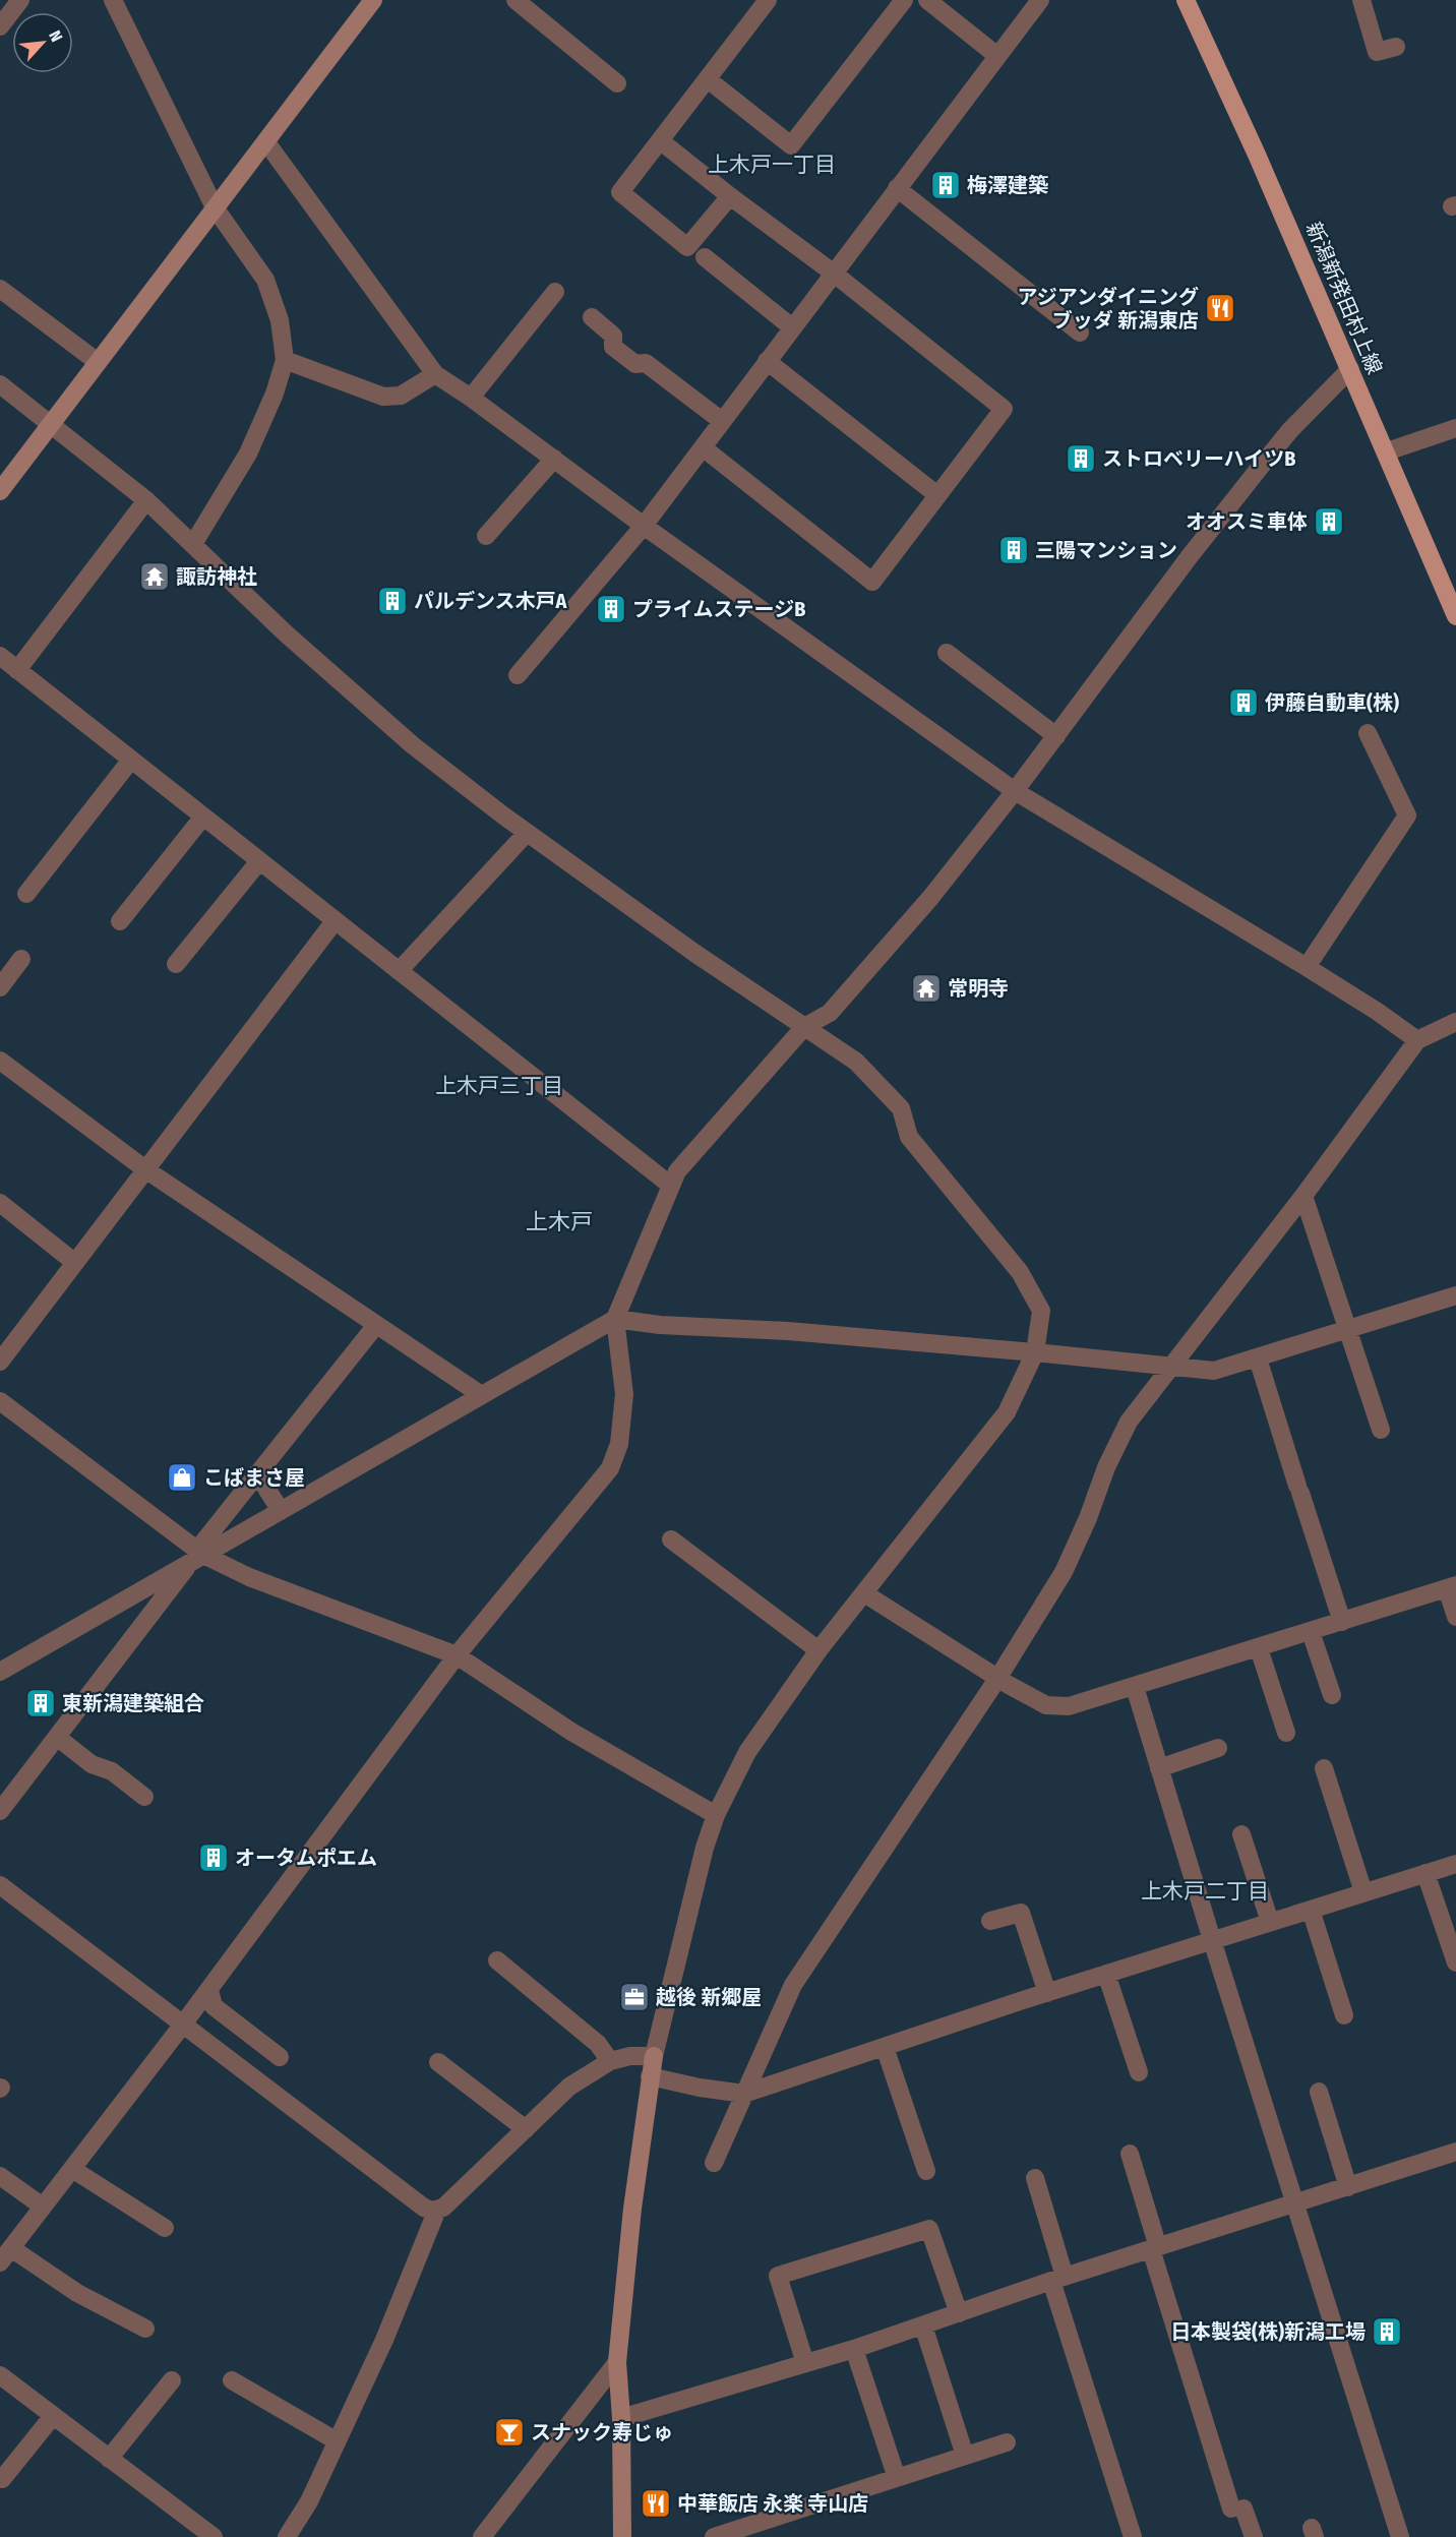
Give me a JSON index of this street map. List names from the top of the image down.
{
  "streets": {
    "main road": ["新潟新発田村上線"]
  },
  "districts": [
    "上木戸一丁目",
    "上木戸三丁目",
    "上木戸",
    "上木戸二丁目"
  ],
  "places": {
    "building": [
      "梅澤建築",
      "ストロベリーハイツB",
      "オオスミ車体",
      "三陽マンション",
      "パルデンス木戸A",
      "プライムステージB",
      "伊藤自動車(株)",
      "東新潟建築組合",
      "オータムポエム",
      "日本製袋(株)新潟工場"
    ],
    "restaurant": ["アジアンダイニング ブッダ 新潟東店", "中華飯店 永楽 寺山店"],
    "temple": ["諏訪神社", "常明寺"],
    "shop": ["こばまさ屋"],
    "office": ["越後 新郷屋"],
    "bar": ["スナック寿じゅ"]
  },
  "north": "top right"
}
